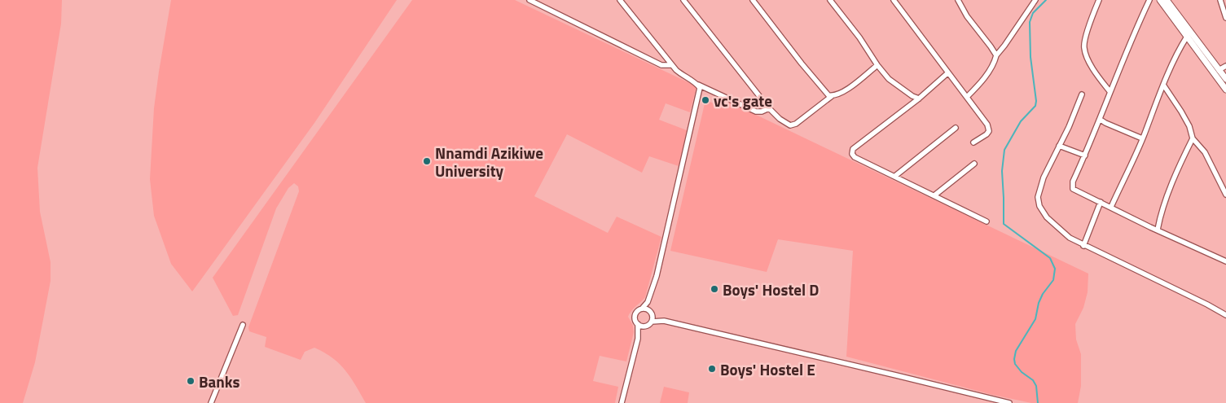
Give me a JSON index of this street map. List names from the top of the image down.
{
  "places": [
    "vc's gate",
    "Nnamdi Azikiwe University",
    "Boys' Hostel D",
    "Boys' Hostel E",
    "Banks"
  ]
}
